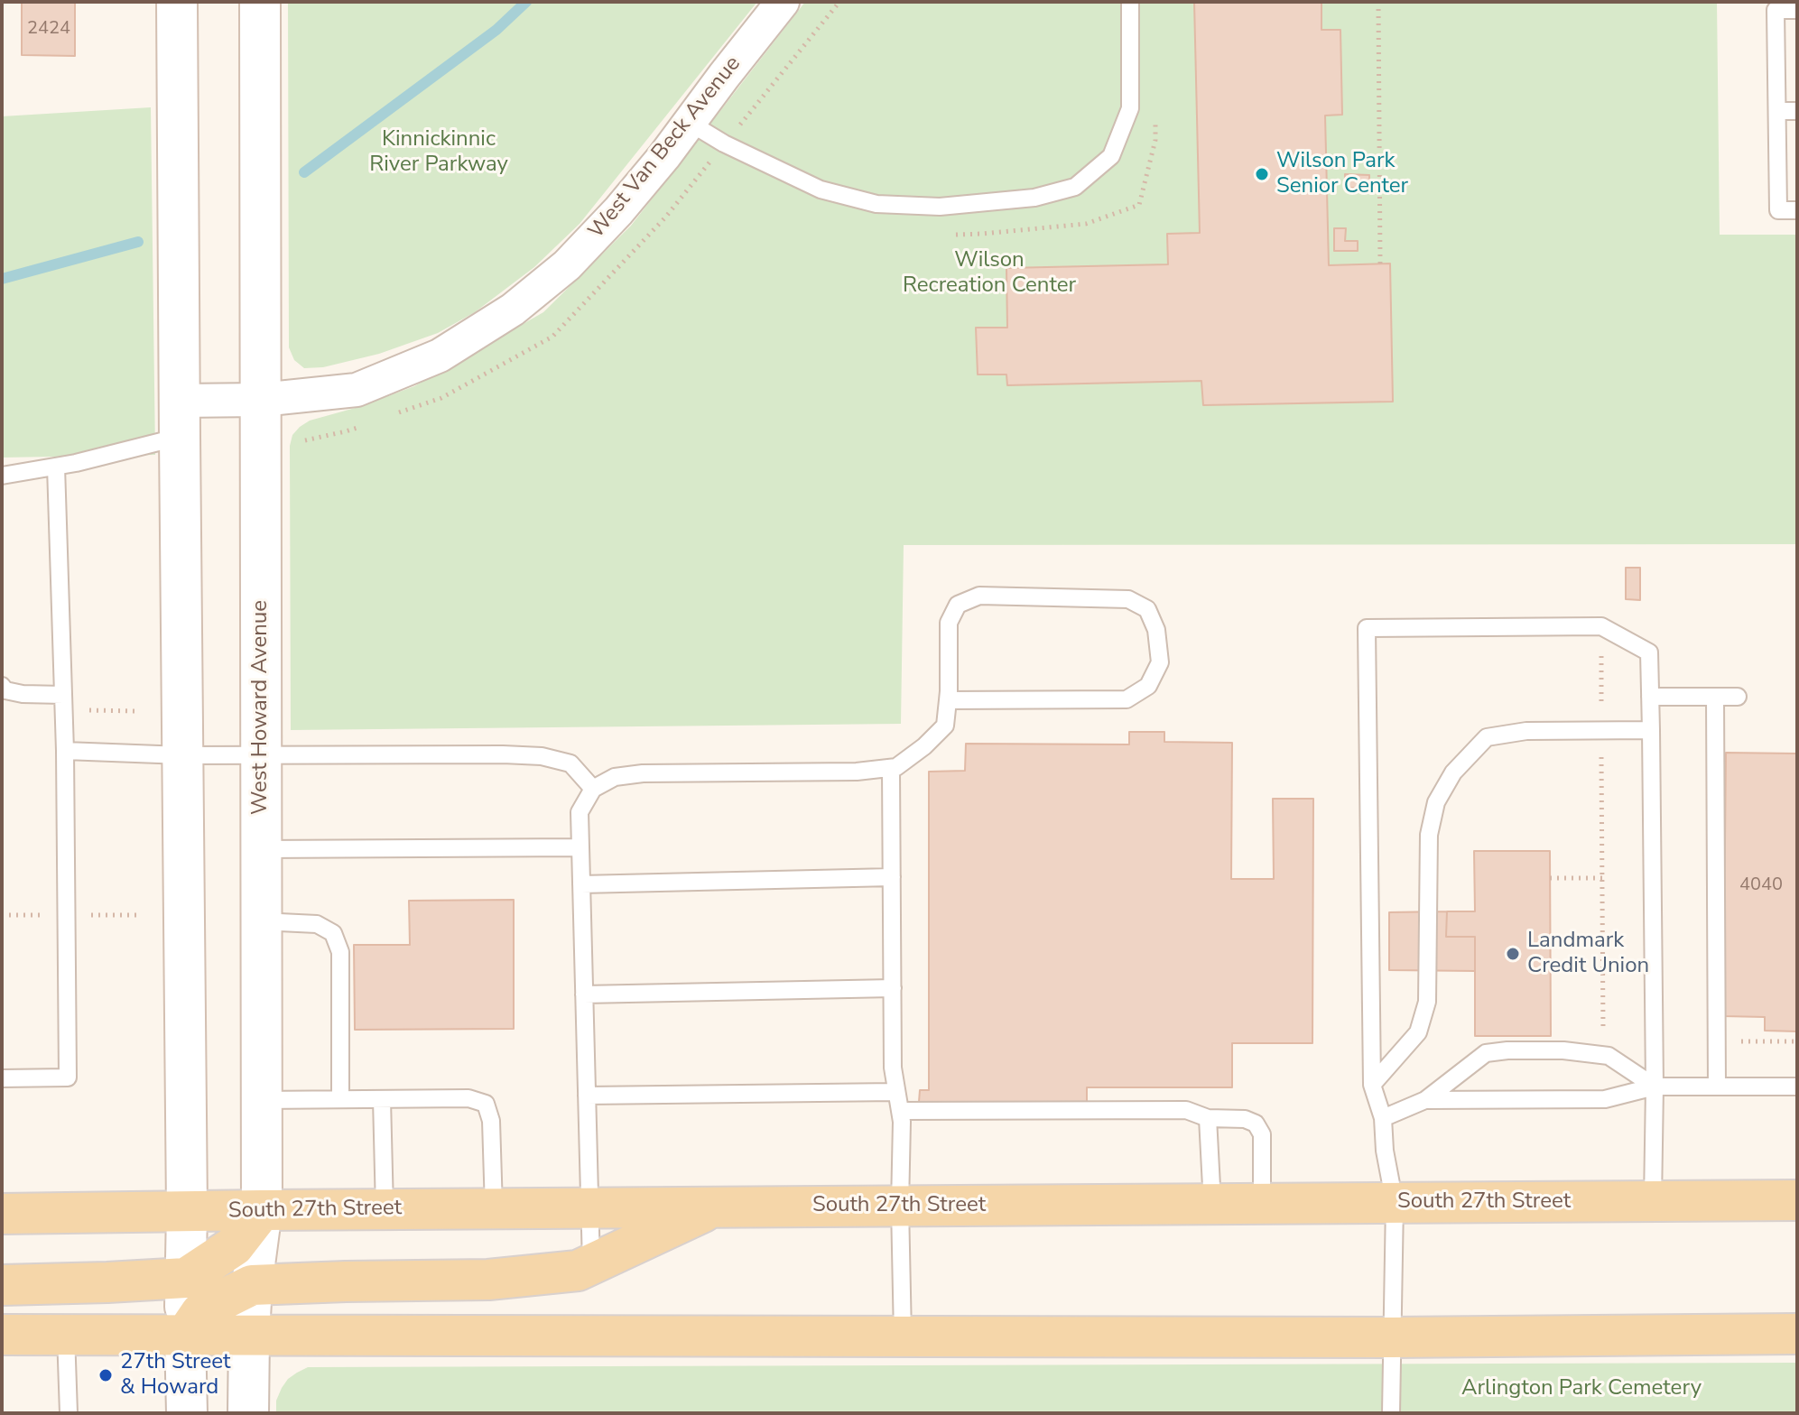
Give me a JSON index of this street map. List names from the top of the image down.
{
  "streets": {
    "main road": ["West Howard Avenue", "South 27th Street"],
    "street": ["West Van Beck Avenue"]
  },
  "crossings": [
    ["West Van Beck Avenue", "West Howard Avenue"],
    ["West Howard Avenue", "South 27th Street"]
  ],
  "parks": ["Kinnickinnic River Parkway", "Wilson Recreation Center", "Arlington Park Cemetery"],
  "places": ["Wilson Park Senior Center", "Landmark Credit Union", "27th Street & Howard"],
  "house_numbers": ["2424", "4040"]
}
